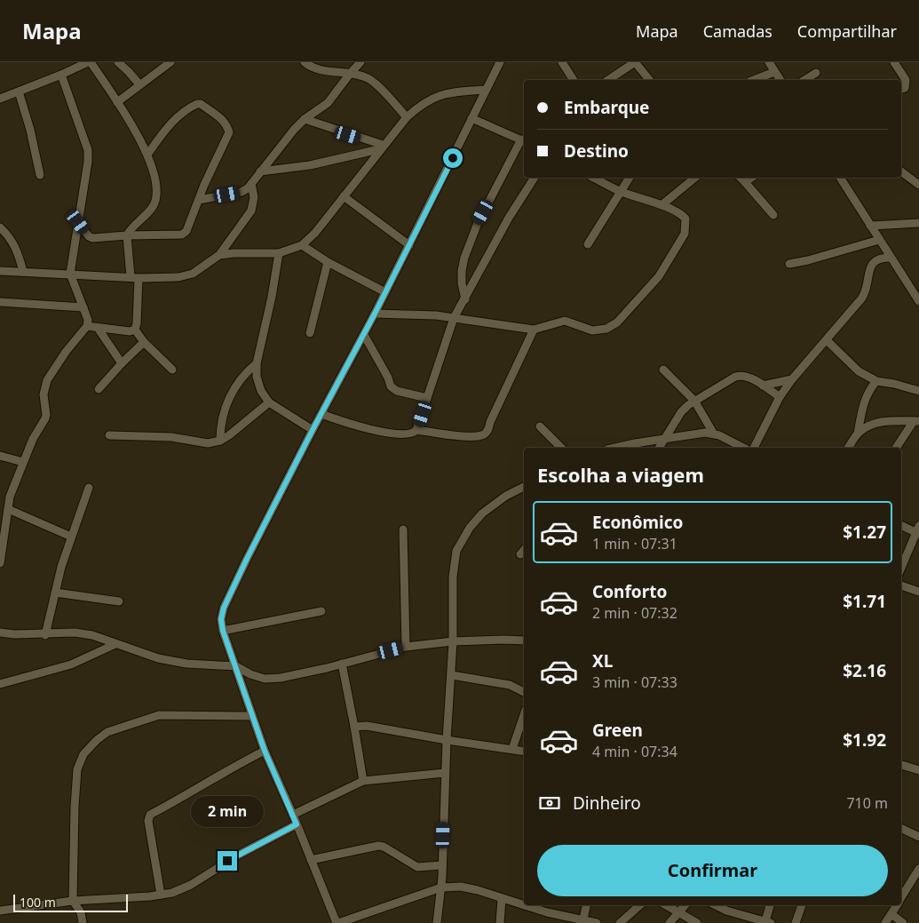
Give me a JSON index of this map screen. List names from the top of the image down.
{
  "scale_bar": "100 m",
  "page": {
    "header": "Mapa",
    "nav": ["Mapa", "Camadas", "Compartilhar"],
    "banner": ["Embarque", "Destino"],
    "heading": "Escolha a viagem",
    "list": [
      {
        "name": "Econômico",
        "note": "1 min · 07:31",
        "value": "$1.27"
      },
      {
        "name": "Conforto",
        "note": "2 min · 07:32",
        "value": "$1.71"
      },
      {
        "name": "XL",
        "note": "3 min · 07:33",
        "value": "$2.16"
      },
      {
        "name": "Green",
        "note": "4 min · 07:34",
        "value": "$1.92"
      }
    ],
    "pay": ["Dinheiro", "710 m"],
    "bubble": "2 min",
    "buttons": "Confirmar",
    "scale": "100 m"
  }
}
